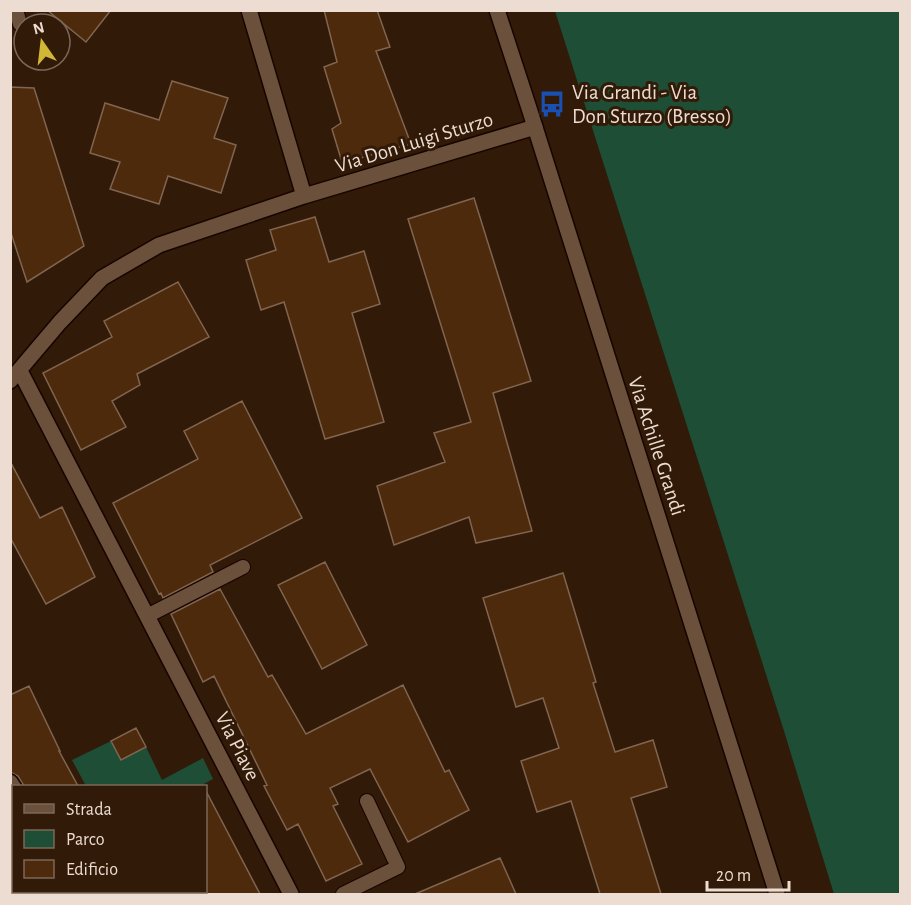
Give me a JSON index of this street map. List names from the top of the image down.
{
  "streets": {
    "street": ["Via Don Luigi Sturzo", "Via Achille Grandi", "Via Piave"]
  },
  "crossings": [
    ["Via Don Luigi Sturzo", "Via Achille Grandi"],
    ["Via Don Luigi Sturzo", "Via Piave"]
  ],
  "places": {
    "bus stop": ["Via Grandi - Via Don Sturzo (Bresso)"]
  },
  "legend": ["Strada", "Parco", "Edificio"],
  "scale_bar": "20 m",
  "north": "top"
}
